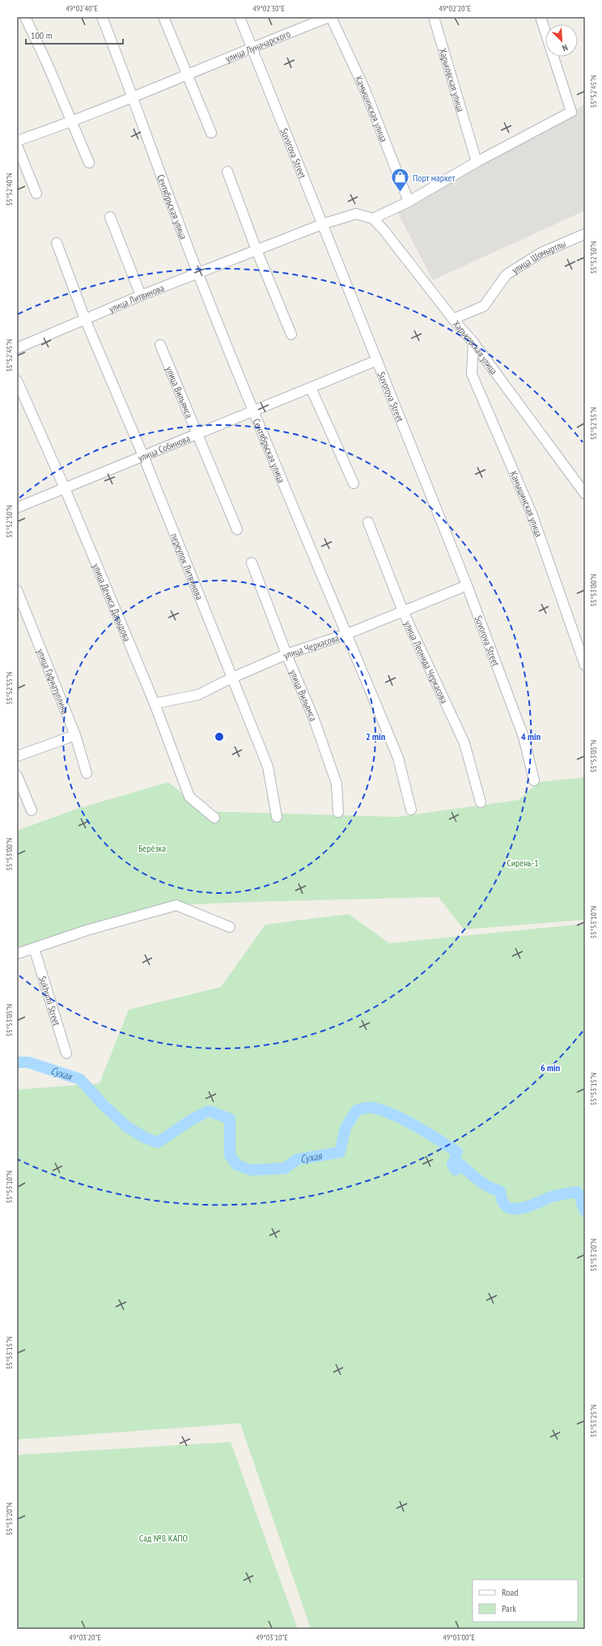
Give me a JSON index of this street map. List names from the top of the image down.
{
  "streets": {
    "street": [
      "улица Луначарского",
      "Харьковская улица",
      "Камышинская улица",
      "Suvorova Street",
      "Сентябрьская улица",
      "улица Шомыртлы",
      "улица Литвинова",
      "улица Вильямса",
      "улица Собинова",
      "переулок Литвинова",
      "улица Дениса Давыдова",
      "улица Черкасова",
      "улица Леонида Черкасова",
      "улица Гафиатуллина",
      "Sukhumi Street"
    ]
  },
  "crossings": [
    ["улица Луначарского", "Камышинская улица"],
    ["улица Луначарского", "Suvorova Street"],
    ["улица Луначарского", "Сентябрьская улица"],
    ["Харьковская улица", "Камышинская улица"],
    ["Харьковская улица", "улица Шомыртлы"],
    ["Харьковская улица", "улица Литвинова"],
    ["Suvorova Street", "улица Литвинова"],
    ["Suvorova Street", "улица Собинова"],
    ["Suvorova Street", "улица Черкасова"],
    ["Сентябрьская улица", "улица Литвинова"],
    ["Сентябрьская улица", "улица Собинова"],
    ["Сентябрьская улица", "улица Черкасова"],
    ["улица Литвинова", "переулок Литвинова"],
    ["улица Вильямса", "улица Собинова"],
    ["улица Вильямса", "улица Черкасова"],
    ["улица Собинова", "переулок Литвинова"],
    ["улица Собинова", "улица Дениса Давыдова"],
    ["переулок Литвинова", "улица Черкасова"],
    ["улица Дениса Давыдова", "улица Черкасова"],
    ["улица Черкасова", "улица Леонида Черкасова"]
  ],
  "water": ["Сухая"],
  "parks": ["Берёзка", "Сирень-1", "Сад №8 КАПО"],
  "places": {
    "shop": ["Порт маркет"]
  },
  "legend": ["Road", "Park"],
  "scale_bar": "100 m",
  "north": "bottom right",
  "coordinates": [
    "49°02'40\"E",
    "49°02'30\"E",
    "49°02'20\"E",
    "55°52'45\"N",
    "55°52'40\"N",
    "55°52'50\"N",
    "55°52'55\"N",
    "55°53'00\"N",
    "55°53'05\"N",
    "55°53'10\"N",
    "55°53'15\"N",
    "55°53'20\"N",
    "55°53'25\"N",
    "49°03'20\"E",
    "49°03'10\"E",
    "49°03'00\"E"
  ],
  "rings": ["2 min", "4 min", "6 min"]
}
